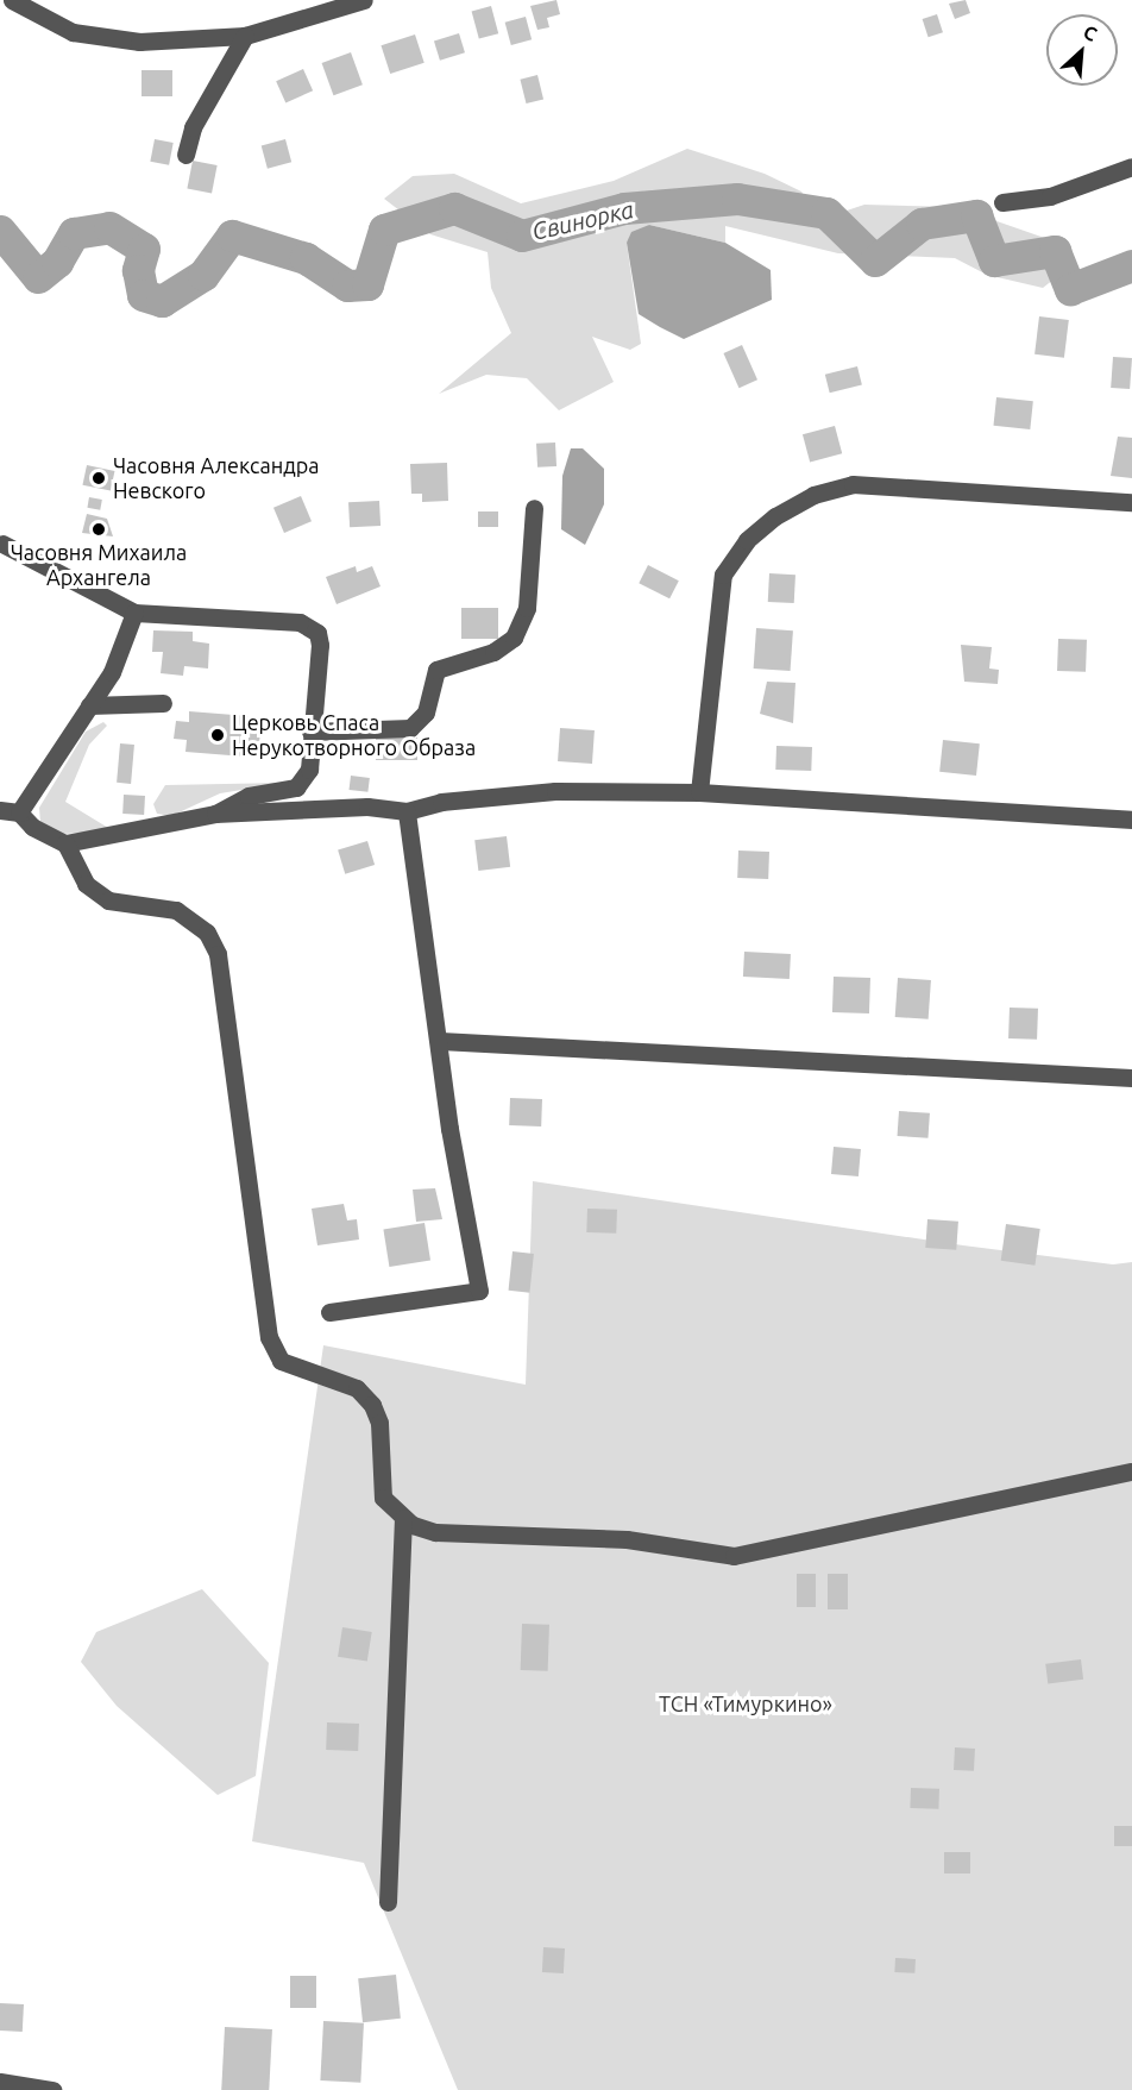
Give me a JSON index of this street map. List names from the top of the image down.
{
  "water": ["Свинорка"],
  "parks": ["ТСН «Тимуркино»"],
  "places": ["Часовня Александра Невского", "Часовня Михаила Архангела", "Церковь Спаса Нерукотворного Образа"],
  "north": "top right"
}
